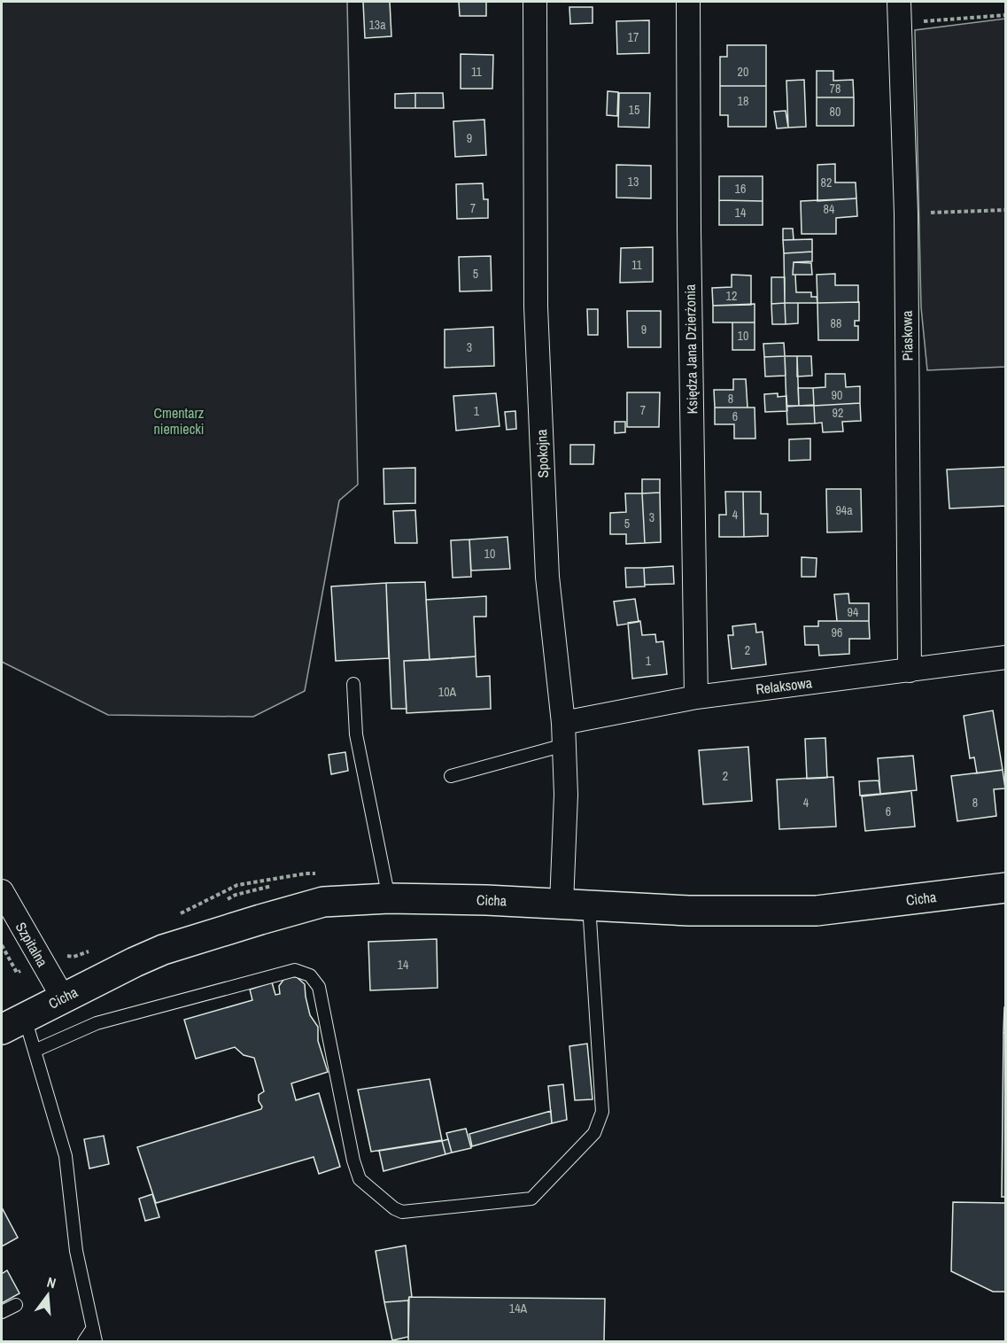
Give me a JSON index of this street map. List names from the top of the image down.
{
  "streets": {
    "street": [
      "Piaskowa",
      "Księdza Jana Dzierżonia",
      "Spokojna",
      "Relaksowa",
      "Cicha",
      "Szpitalna"
    ]
  },
  "crossings": [
    ["Piaskowa", "Relaksowa"],
    ["Księdza Jana Dzierżonia", "Relaksowa"],
    ["Spokojna", "Relaksowa"],
    ["Spokojna", "Cicha"],
    ["Cicha", "Szpitalna"]
  ],
  "parks": ["Cmentarz niemiecki"],
  "house_numbers": [
    "13a",
    "17",
    "11",
    "20",
    "78",
    "18",
    "15",
    "80",
    "9",
    "13",
    "82",
    "16",
    "7",
    "84",
    "14",
    "11",
    "5",
    "12",
    "88",
    "9",
    "10",
    "3",
    "90",
    "8",
    "7",
    "1",
    "92",
    "6",
    "94a",
    "4",
    "3",
    "5",
    "10",
    "94",
    "96",
    "2",
    "1",
    "10A",
    "2",
    "4",
    "8",
    "6",
    "14",
    "14A"
  ],
  "north": "top"
}
